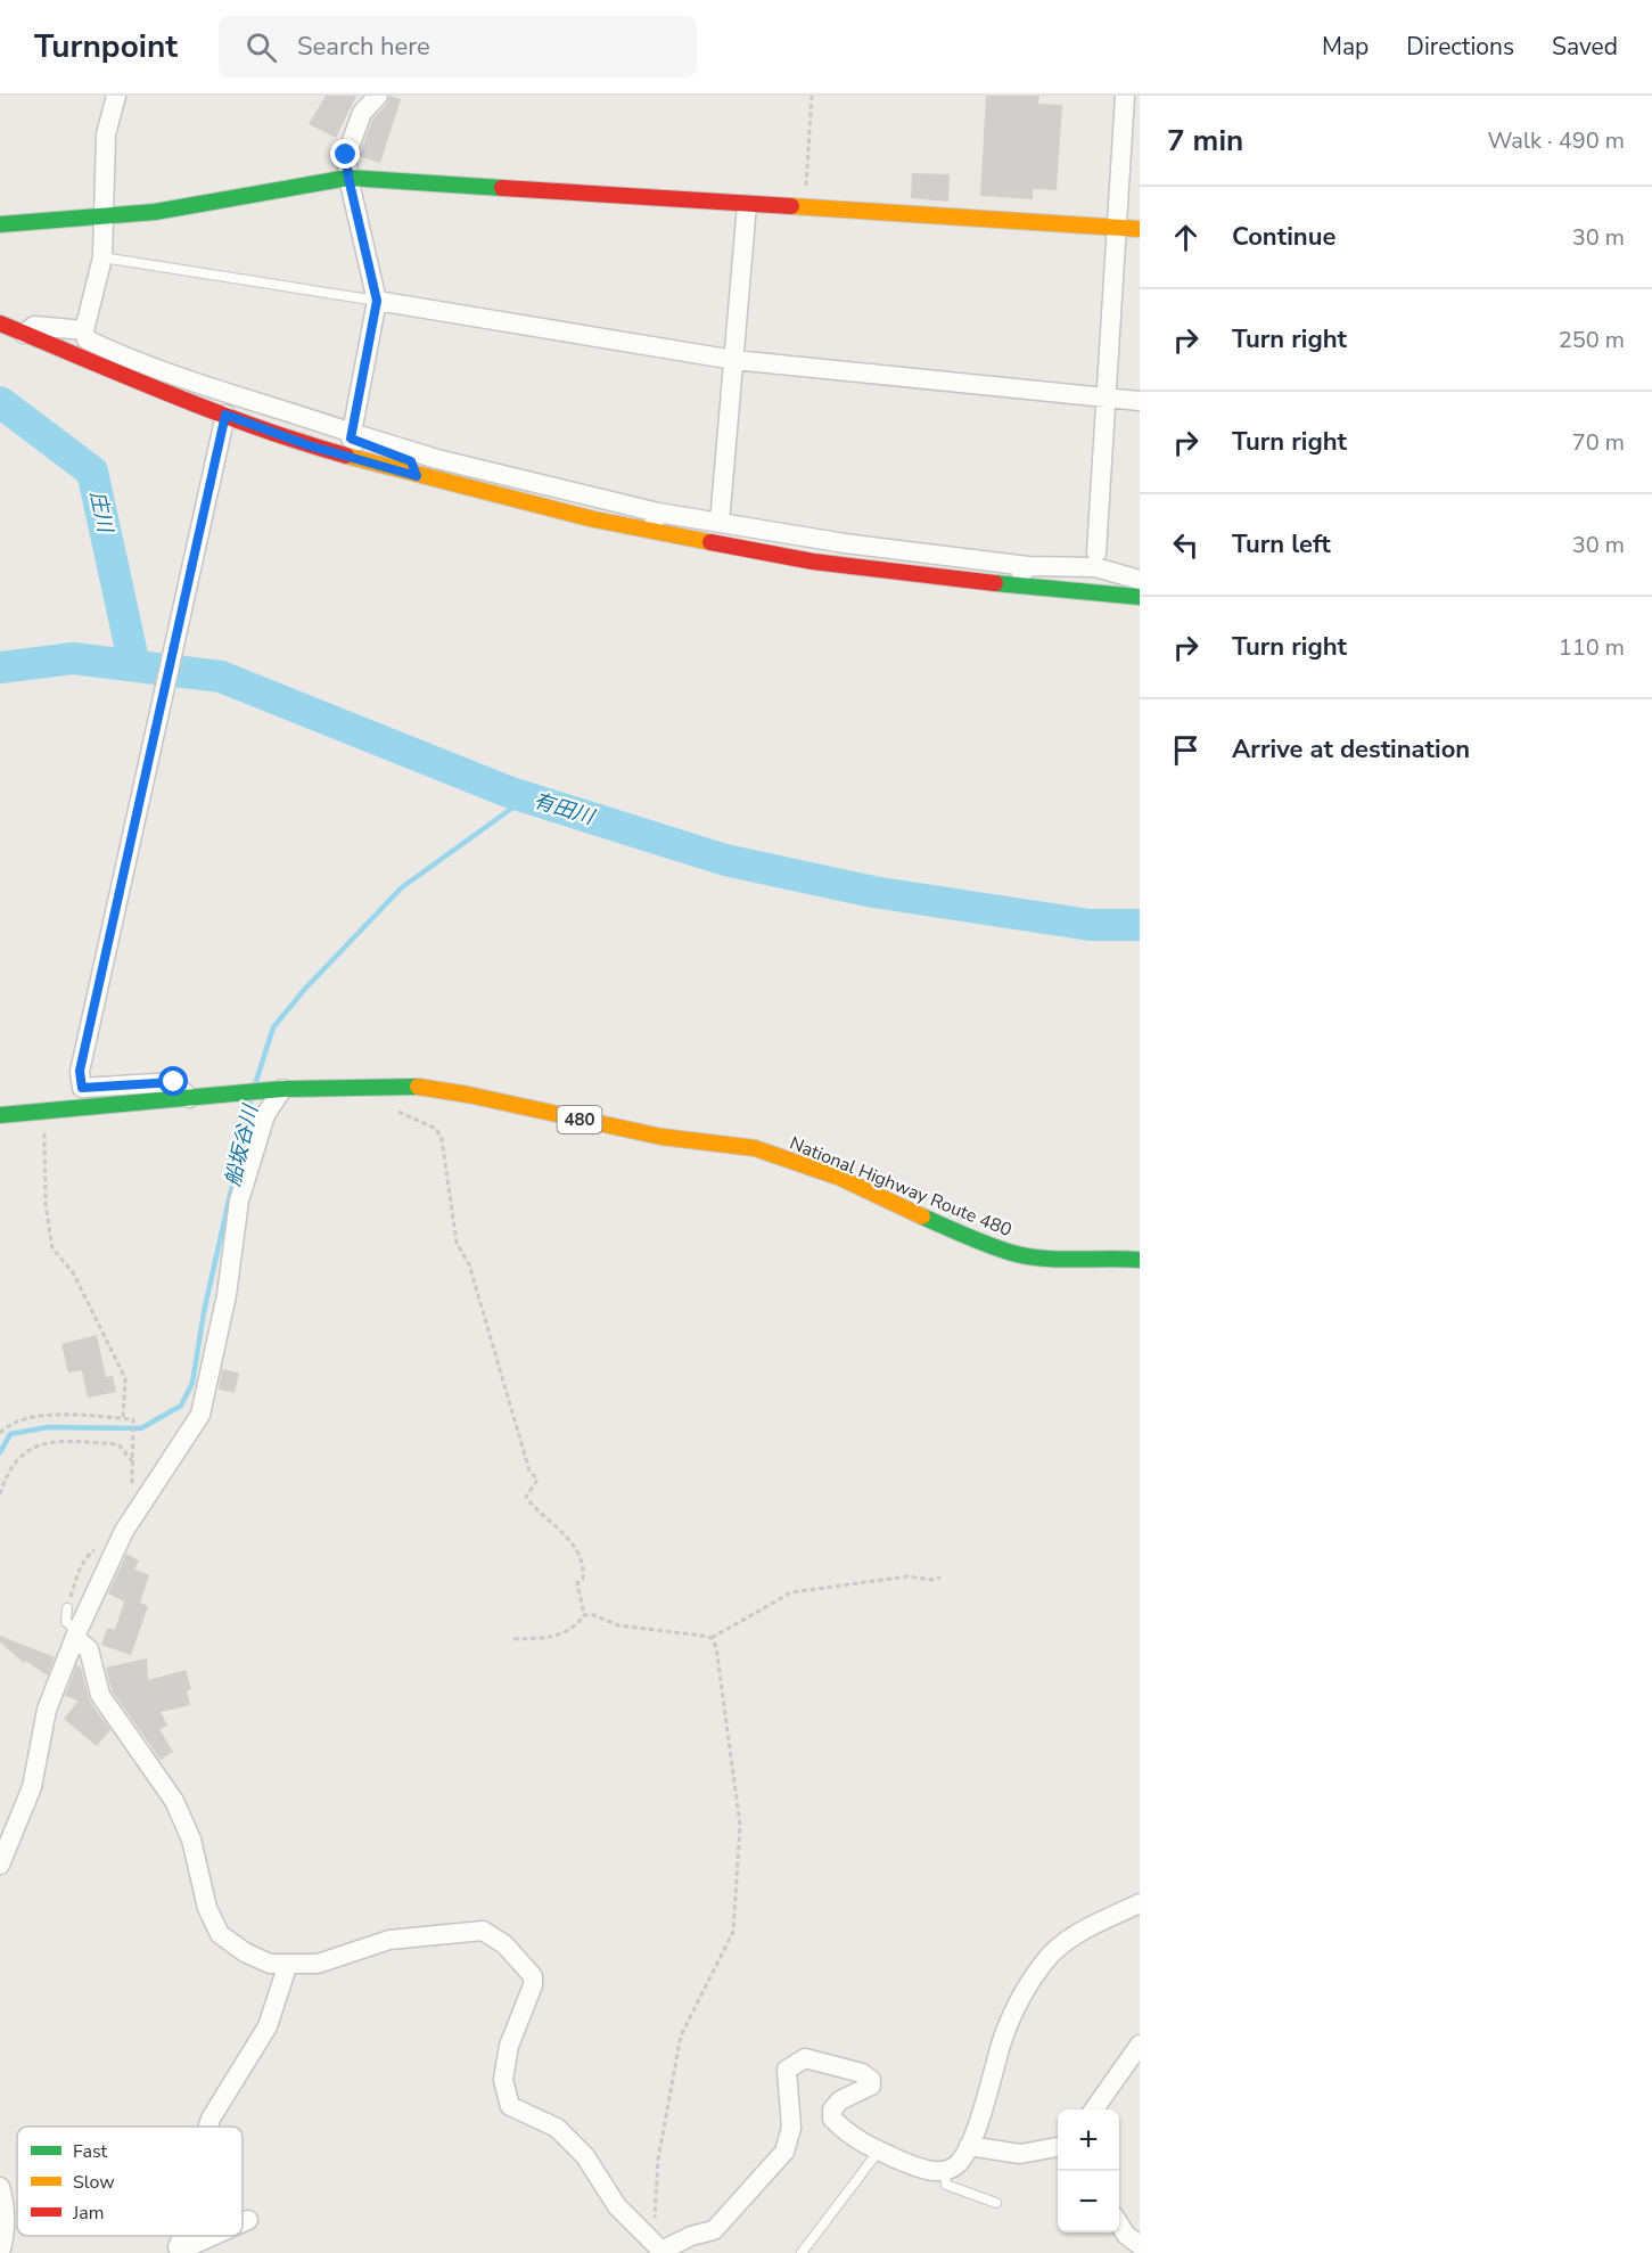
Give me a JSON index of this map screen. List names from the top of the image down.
{
  "streets": {
    "main road": ["480", "National Highway Route 480"]
  },
  "water": ["庄川", "有田川", "船坂谷川"],
  "legend": ["Fast", "Slow", "Jam"],
  "page": {
    "header": "Turnpoint",
    "search": "Search here",
    "nav": ["Map", "Directions", "Saved"],
    "heading": ["7 min", "Walk · 490 m"],
    "list": [
      ["Continue", "30 m"],
      ["Turn right", "250 m"],
      ["Turn right", "70 m"],
      ["Turn left", "30 m"],
      ["Turn right", "110 m"],
      "Arrive at destination"
    ],
    "map_buttons": ["+", "−"]
  }
}
